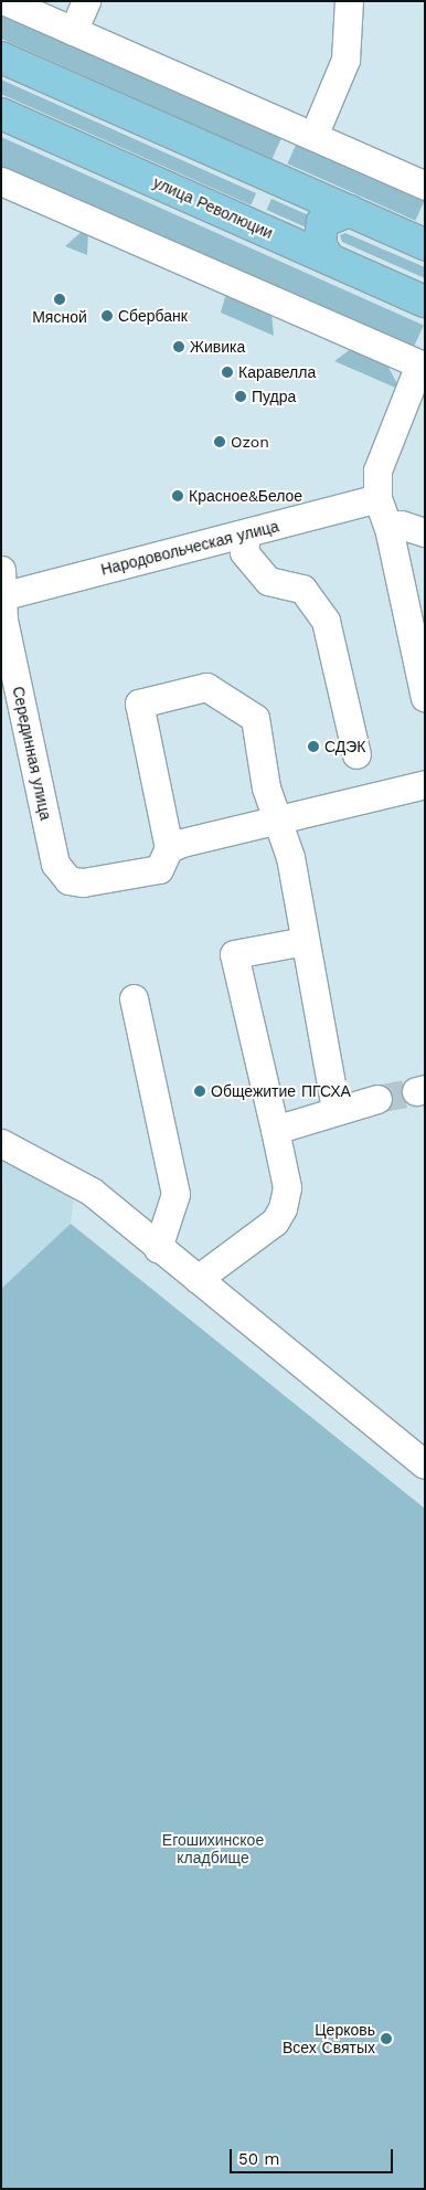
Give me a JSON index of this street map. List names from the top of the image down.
{
  "streets": {
    "main road": ["улица Революции"],
    "street": ["Народовольческая улица", "Серединная улица"]
  },
  "crossings": [
    ["Народовольческая улица", "Серединная улица"]
  ],
  "parks": ["Егошихинское кладбище"],
  "places": [
    "Мясной",
    "Сбербанк",
    "Живика",
    "Каравелла",
    "Пудра",
    "Ozon",
    "Красное&Белое",
    "СДЭК",
    "Общежитие ПГСХА",
    "Церковь Всех Святых"
  ],
  "scale_bar": "50 m"
}
